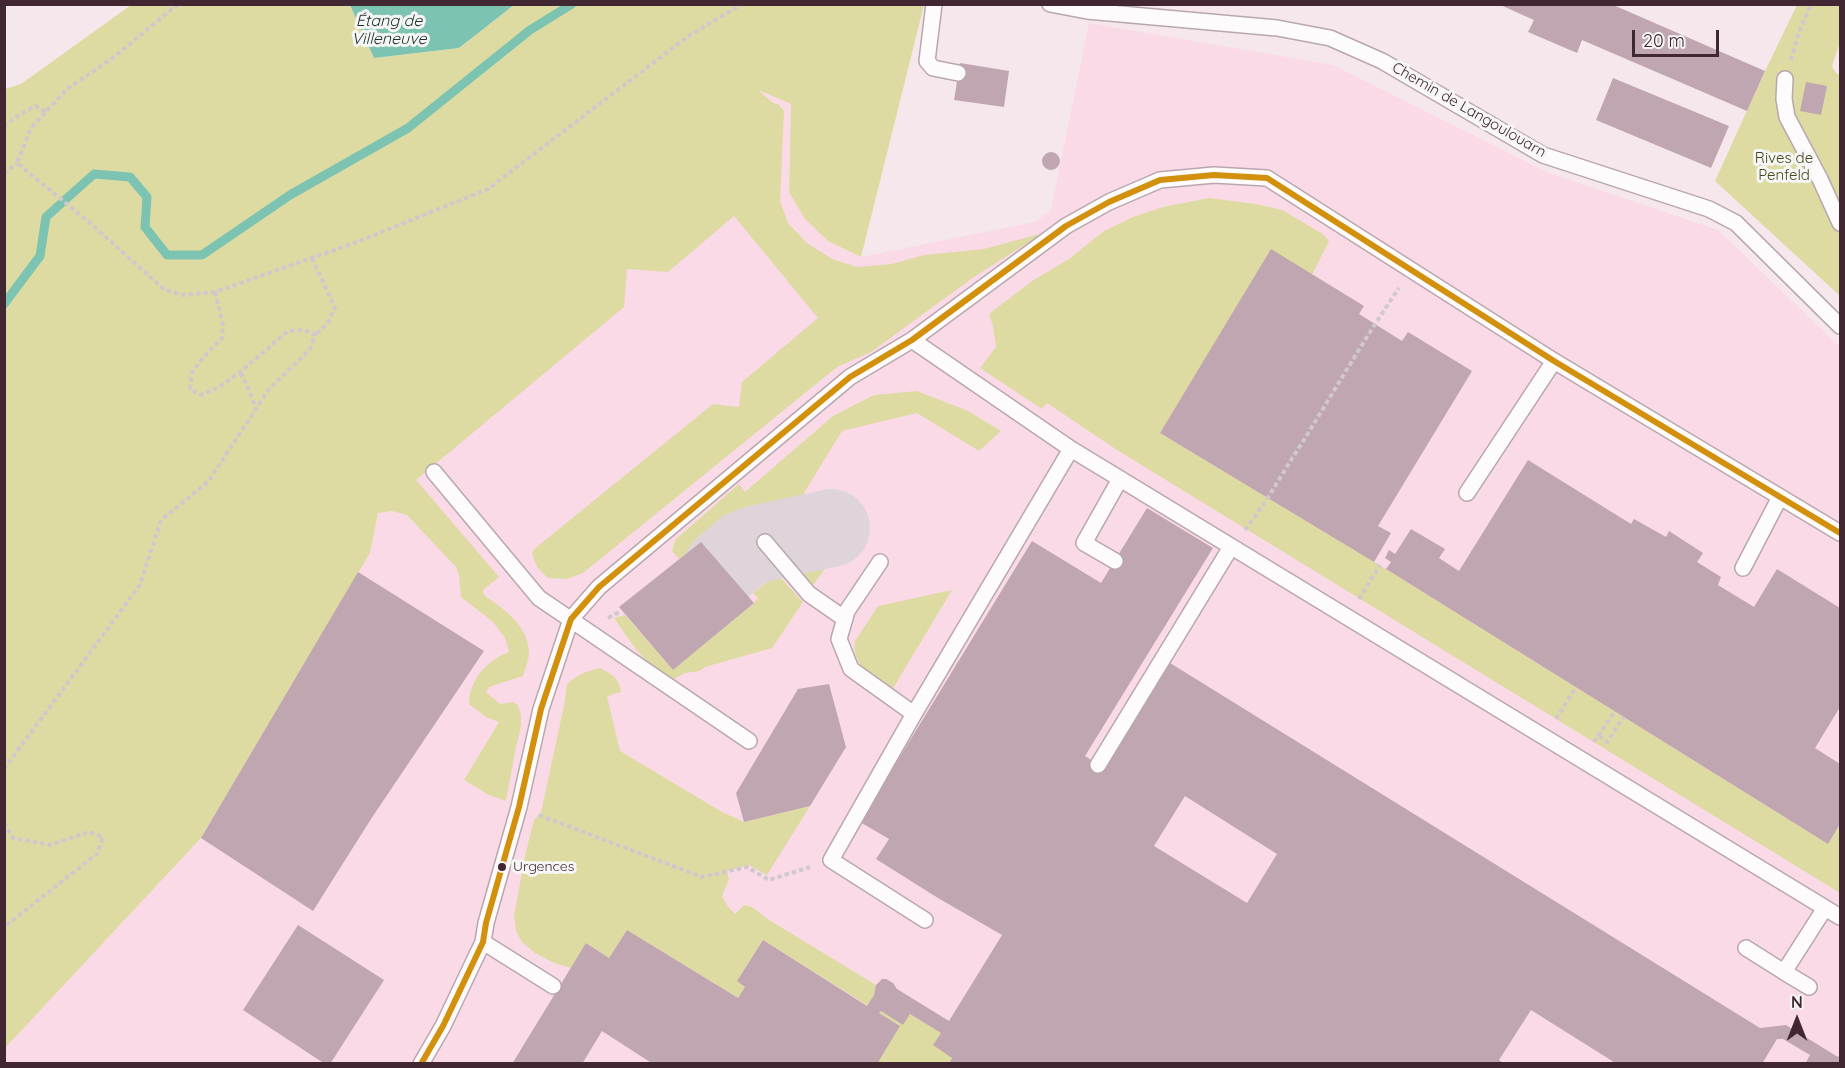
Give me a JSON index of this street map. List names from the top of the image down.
{
  "streets": {
    "lane": ["Chemin de Langoulouarn"]
  },
  "water": ["Étang de Villeneuve"],
  "parks": ["Rives de Penfeld"],
  "places": ["Urgences"],
  "scale_bar": "20 m",
  "north": "top"
}
